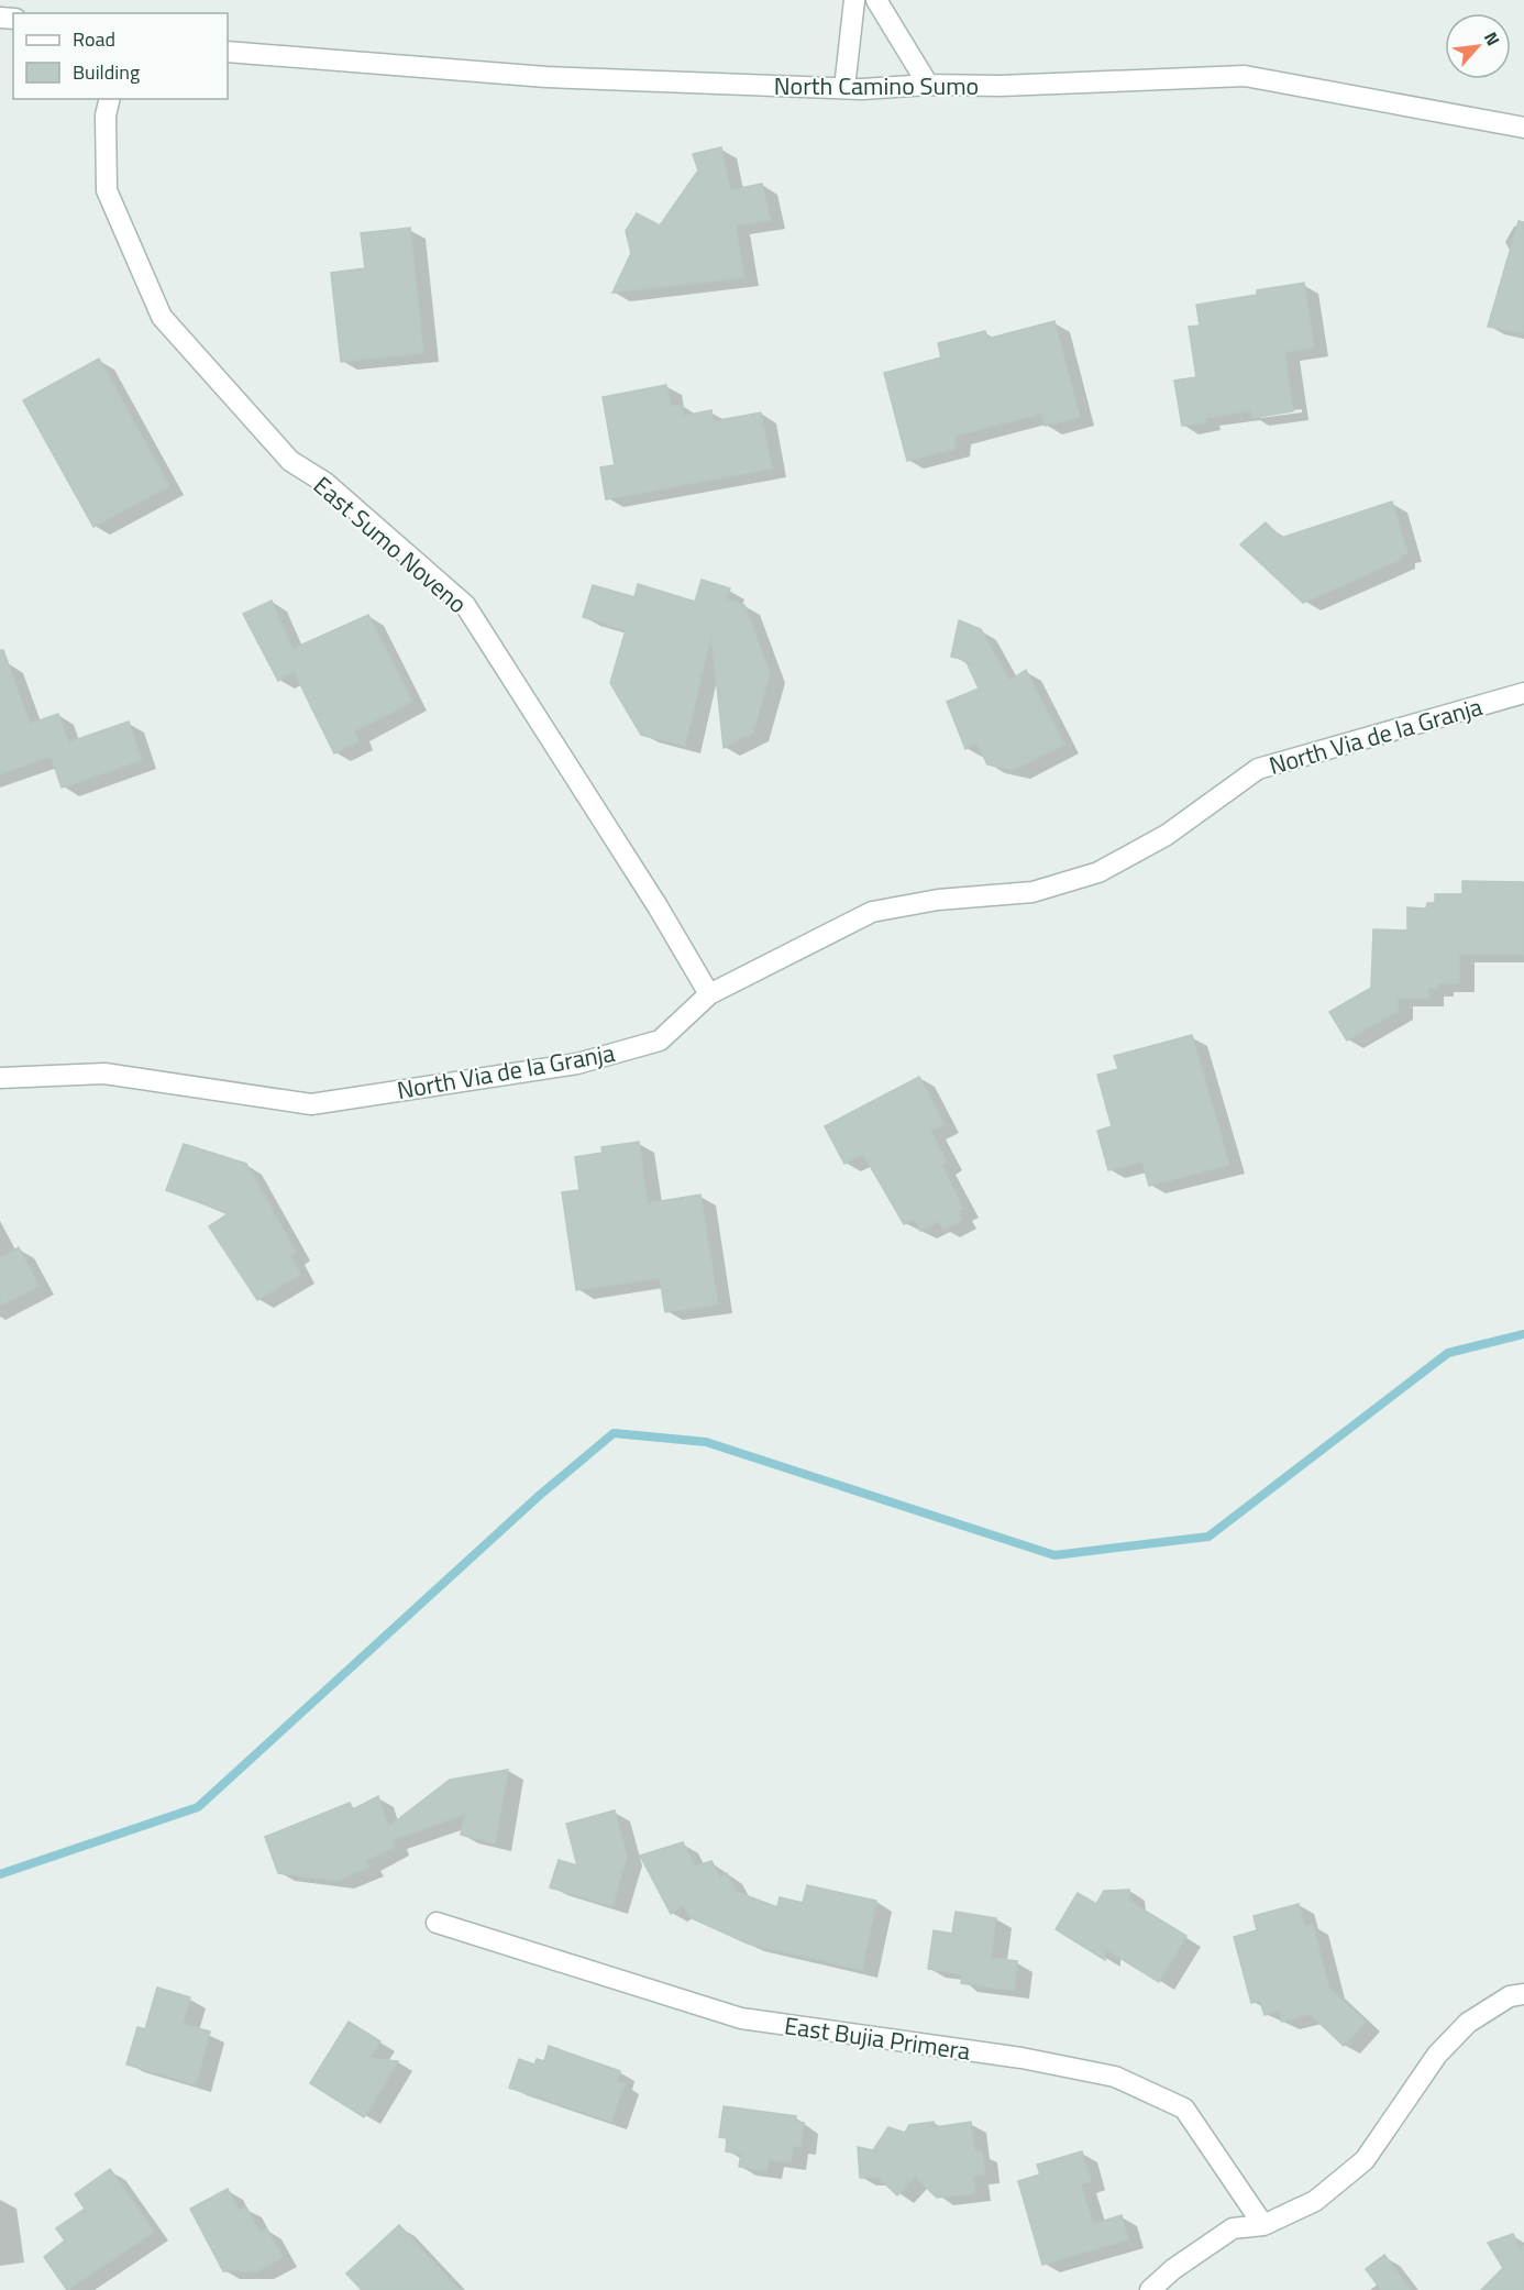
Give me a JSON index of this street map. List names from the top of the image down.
{
  "streets": {
    "street": [
      "North Camino Sumo",
      "East Sumo Noveno",
      "North Via de la Granja",
      "East Bujia Primera"
    ]
  },
  "crossings": [
    ["East Sumo Noveno", "North Via de la Granja"]
  ],
  "legend": ["Road", "Building"],
  "north": "top right"
}
